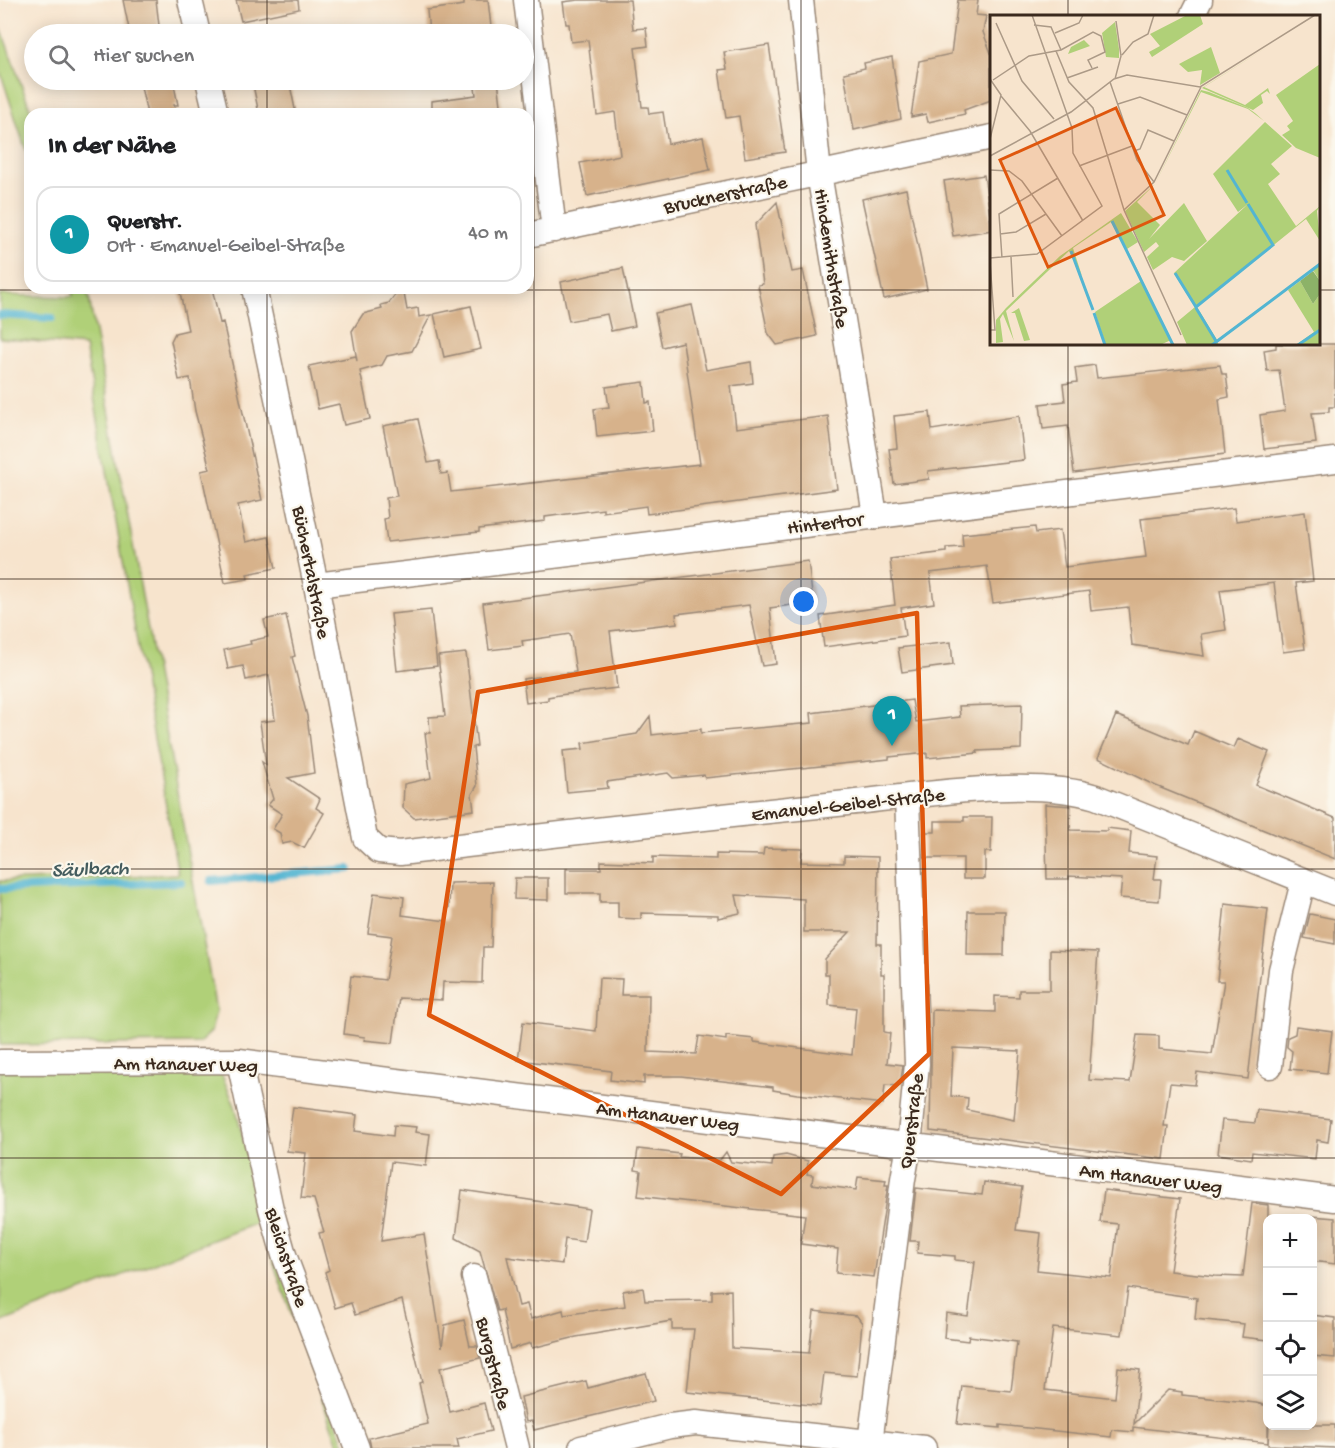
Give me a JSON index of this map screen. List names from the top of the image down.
{
  "streets": {
    "street": [
      "Brucknerstraße",
      "Hindemithstraße",
      "Hintertor",
      "Büchertalstraße",
      "Emanuel-Geibel-Straße",
      "Am Hanauer Weg",
      "Querstraße",
      "Bleichstraße",
      "Burgstraße"
    ]
  },
  "crossings": [
    ["Brucknerstraße", "Hindemithstraße"],
    ["Hindemithstraße", "Hintertor"],
    ["Hintertor", "Büchertalstraße"],
    ["Büchertalstraße", "Emanuel-Geibel-Straße"],
    ["Emanuel-Geibel-Straße", "Querstraße"],
    ["Am Hanauer Weg", "Querstraße"],
    ["Am Hanauer Weg", "Bleichstraße"]
  ],
  "water": ["Säulbach"],
  "page": {
    "search": "Hier suchen",
    "heading": "In der Nähe",
    "list": [
      {
        "mark": "1",
        "name": "Querstr.",
        "note": "Ort · Emanuel-Geibel-Straße",
        "value": "40 m"
      }
    ],
    "pins": "1",
    "map_buttons": ["+", "−"]
  }
}
